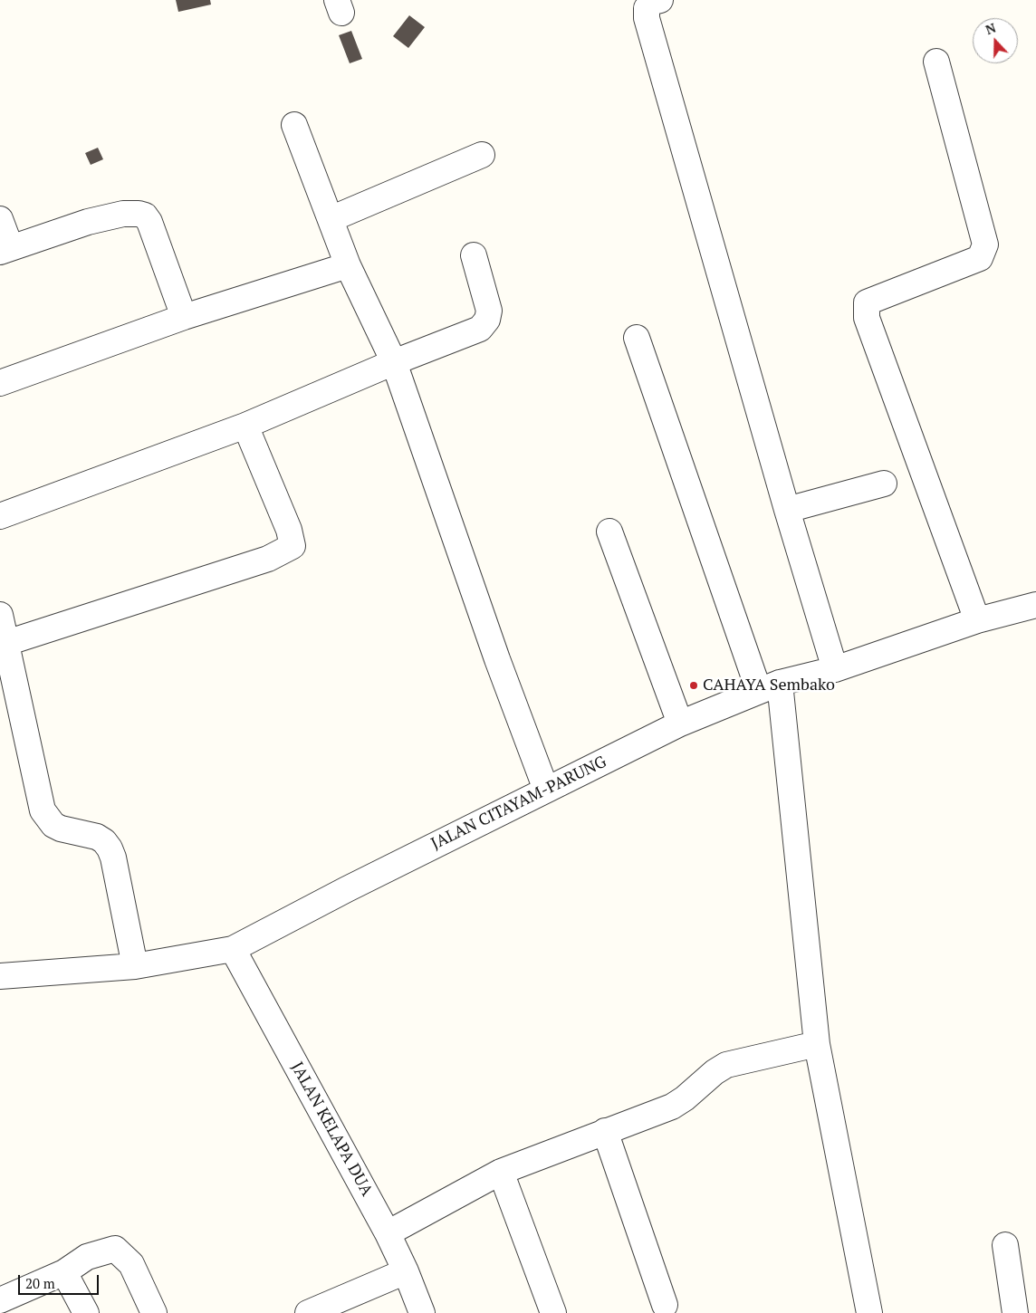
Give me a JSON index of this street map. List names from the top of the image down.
{
  "streets": {
    "street": ["JALAN CITAYAM-PARUNG", "JALAN KELAPA DUA"]
  },
  "crossings": [
    ["JALAN CITAYAM-PARUNG", "JALAN KELAPA DUA"]
  ],
  "places": ["CAHAYA Sembako"],
  "scale_bar": "20 m",
  "north": "top"
}
